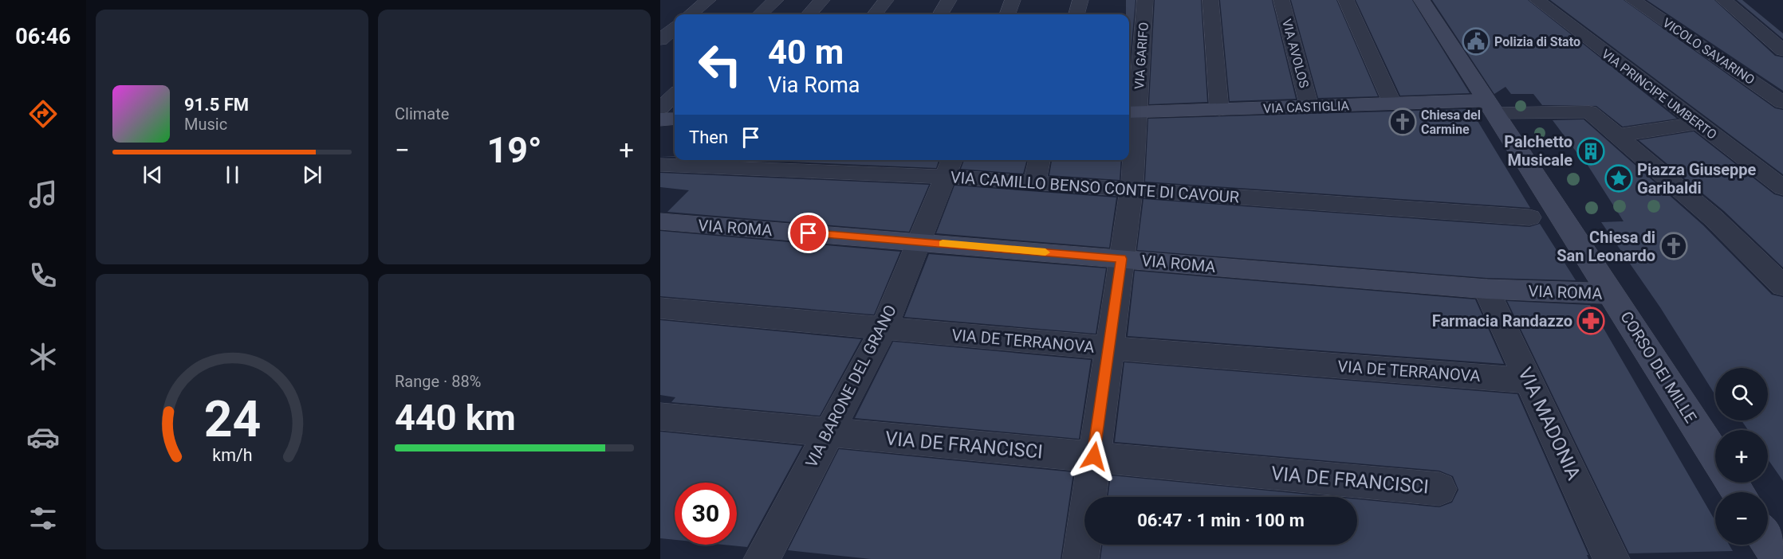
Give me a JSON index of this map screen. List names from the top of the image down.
{
  "streets": {
    "street": [
      "VICOLO SAVARINO",
      "VIA AVOLOS",
      "VIA GARIFO",
      "VIA PRINCIPE UMBERTO",
      "VIA CASTIGLIA",
      "VIA CAMILLO BENSO CONTE DI CAVOUR",
      "VIA ROMA",
      "VIA DE TERRANOVA",
      "CORSO DEI MILLE",
      "VIA BARONE DEL GRANO",
      "VIA MADONIA",
      "VIA DE FRANCISCI"
    ]
  },
  "crossings": [
    ["VIA AVOLOS", "VIA CASTIGLIA"],
    ["VIA GARIFO", "VIA CASTIGLIA"],
    ["VIA GARIFO", "VIA CAMILLO BENSO CONTE DI CAVOUR"],
    ["VIA GARIFO", "VIA ROMA"],
    ["VIA GARIFO", "VIA DE TERRANOVA"],
    ["VIA GARIFO", "VIA DE FRANCISCI"],
    ["VIA CASTIGLIA", "CORSO DEI MILLE"],
    ["VIA CAMILLO BENSO CONTE DI CAVOUR", "VIA BARONE DEL GRANO"],
    ["VIA ROMA", "CORSO DEI MILLE"],
    ["VIA ROMA", "VIA BARONE DEL GRANO"],
    ["VIA ROMA", "VIA MADONIA"],
    ["VIA DE TERRANOVA", "VIA BARONE DEL GRANO"],
    ["VIA DE TERRANOVA", "VIA MADONIA"],
    ["VIA BARONE DEL GRANO", "VIA DE FRANCISCI"]
  ],
  "places": {
    "public building": ["Polizia di Stato"],
    "church": ["Chiesa del Carmine", "Chiesa di San Leonardo"],
    "building": ["Palchetto Musicale"],
    "place": ["Piazza Giuseppe Garibaldi"],
    "pharmacy": ["Farmacia Randazzo"]
  },
  "page": {
    "tabs": "06:46",
    "tile": [
      "Climate",
      ["Range · 88%", "440 km"]
    ],
    "turn": ["40 m", "Via Roma"],
    "song": ["91.5 FM", "Music"],
    "then": "Then",
    "heat": ["−", "19°", "+"],
    "map_buttons": ["+", "−"],
    "limit": "30",
    "trip": "06:47 · 1 min · 100 m",
    "gauge": ["24", "km/h"]
  }
}
